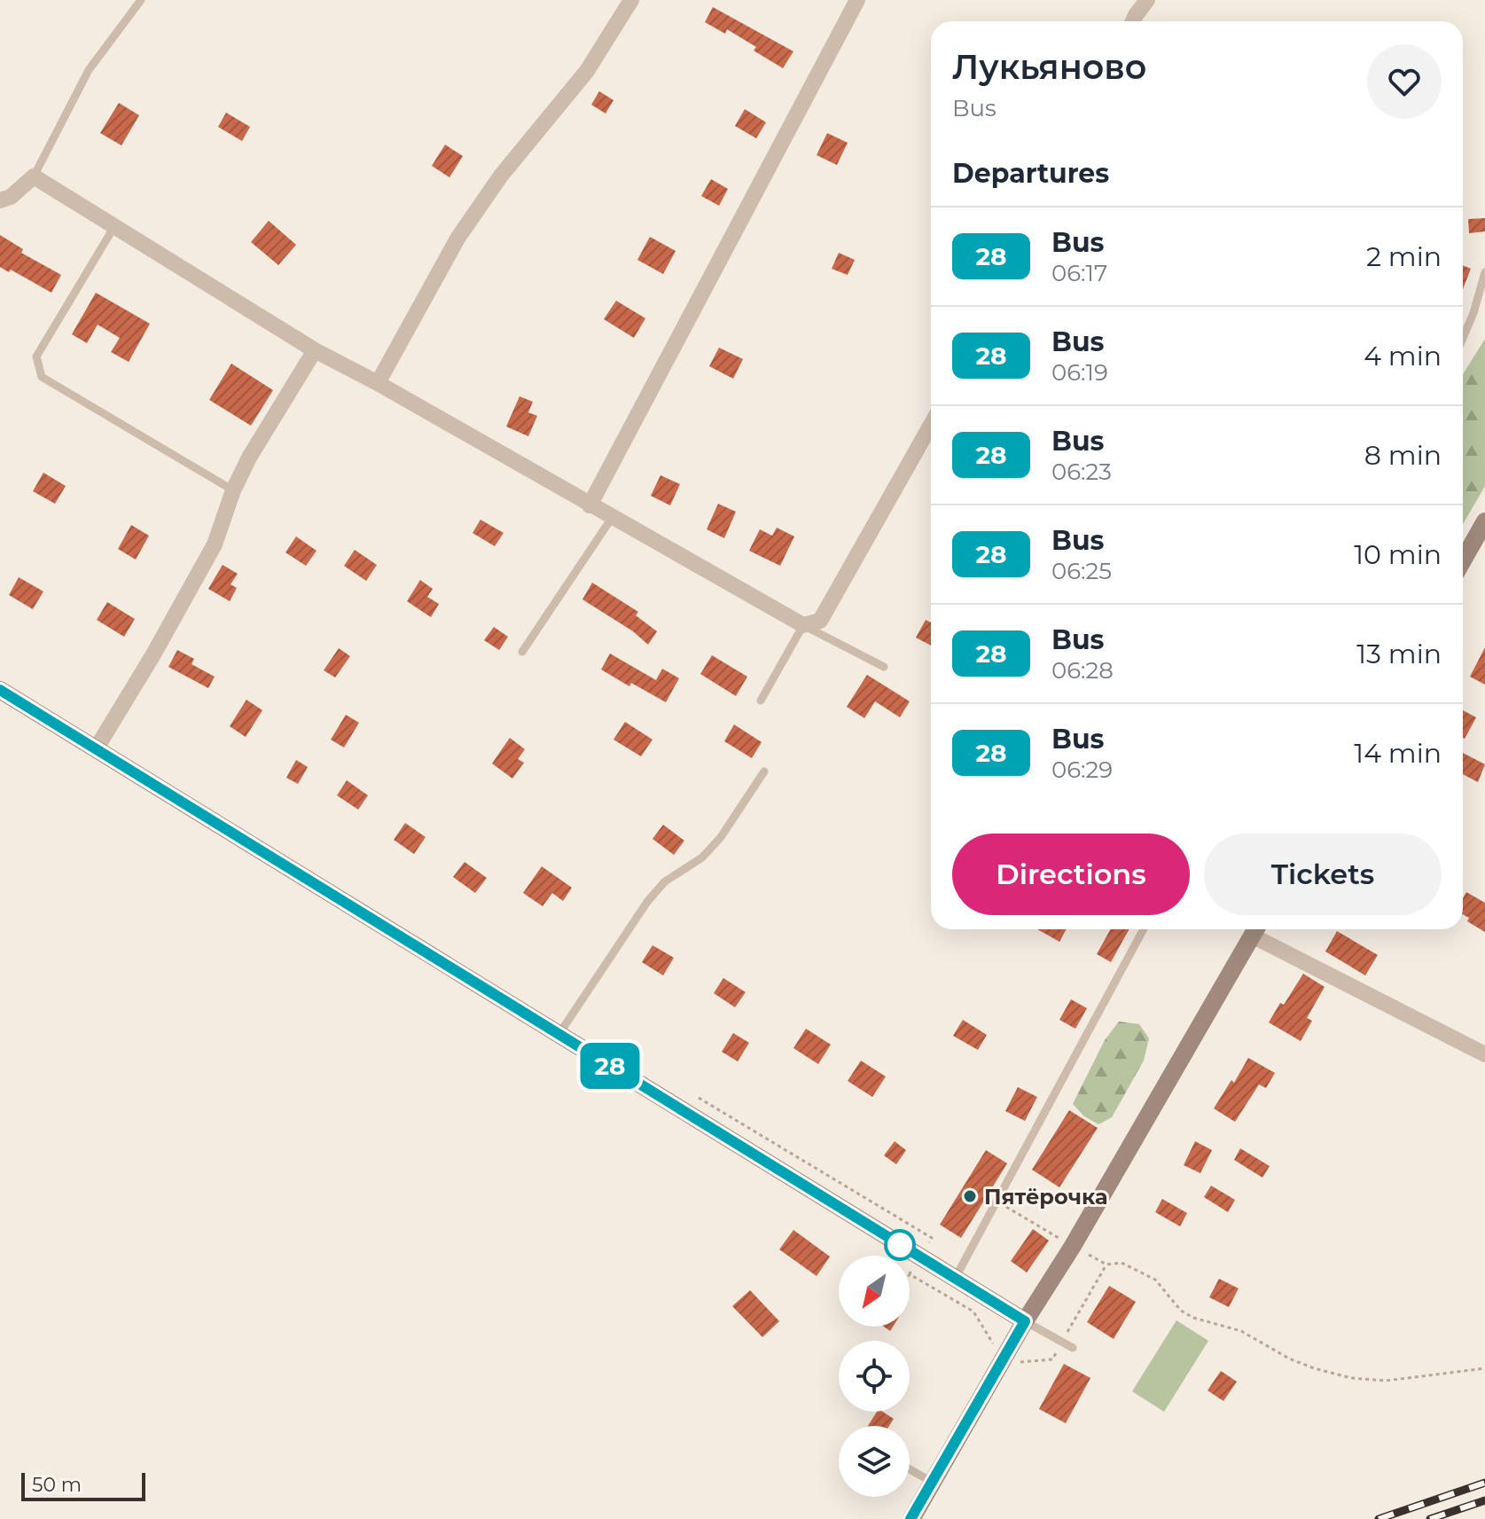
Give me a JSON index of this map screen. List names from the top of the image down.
{
  "places": ["Пятёрочка"],
  "lines": ["bus line 28"],
  "scale_bar": "50 m",
  "north": "bottom left",
  "page": {
    "on_map": "28",
    "heading": [
      ["Лукьяново", "Bus"],
      "Departures"
    ],
    "list": [
      {
        "mark": "28",
        "name": "Bus",
        "note": "06:17",
        "value": "2 min"
      },
      {
        "mark": "28",
        "name": "Bus",
        "note": "06:19",
        "value": "4 min"
      },
      {
        "mark": "28",
        "name": "Bus",
        "note": "06:23",
        "value": "8 min"
      },
      {
        "mark": "28",
        "name": "Bus",
        "note": "06:25",
        "value": "10 min"
      },
      {
        "mark": "28",
        "name": "Bus",
        "note": "06:28",
        "value": "13 min"
      },
      {
        "mark": "28",
        "name": "Bus",
        "note": "06:29",
        "value": "14 min"
      }
    ],
    "buttons": ["Directions", "Tickets"],
    "scale": "50 m"
  }
}
